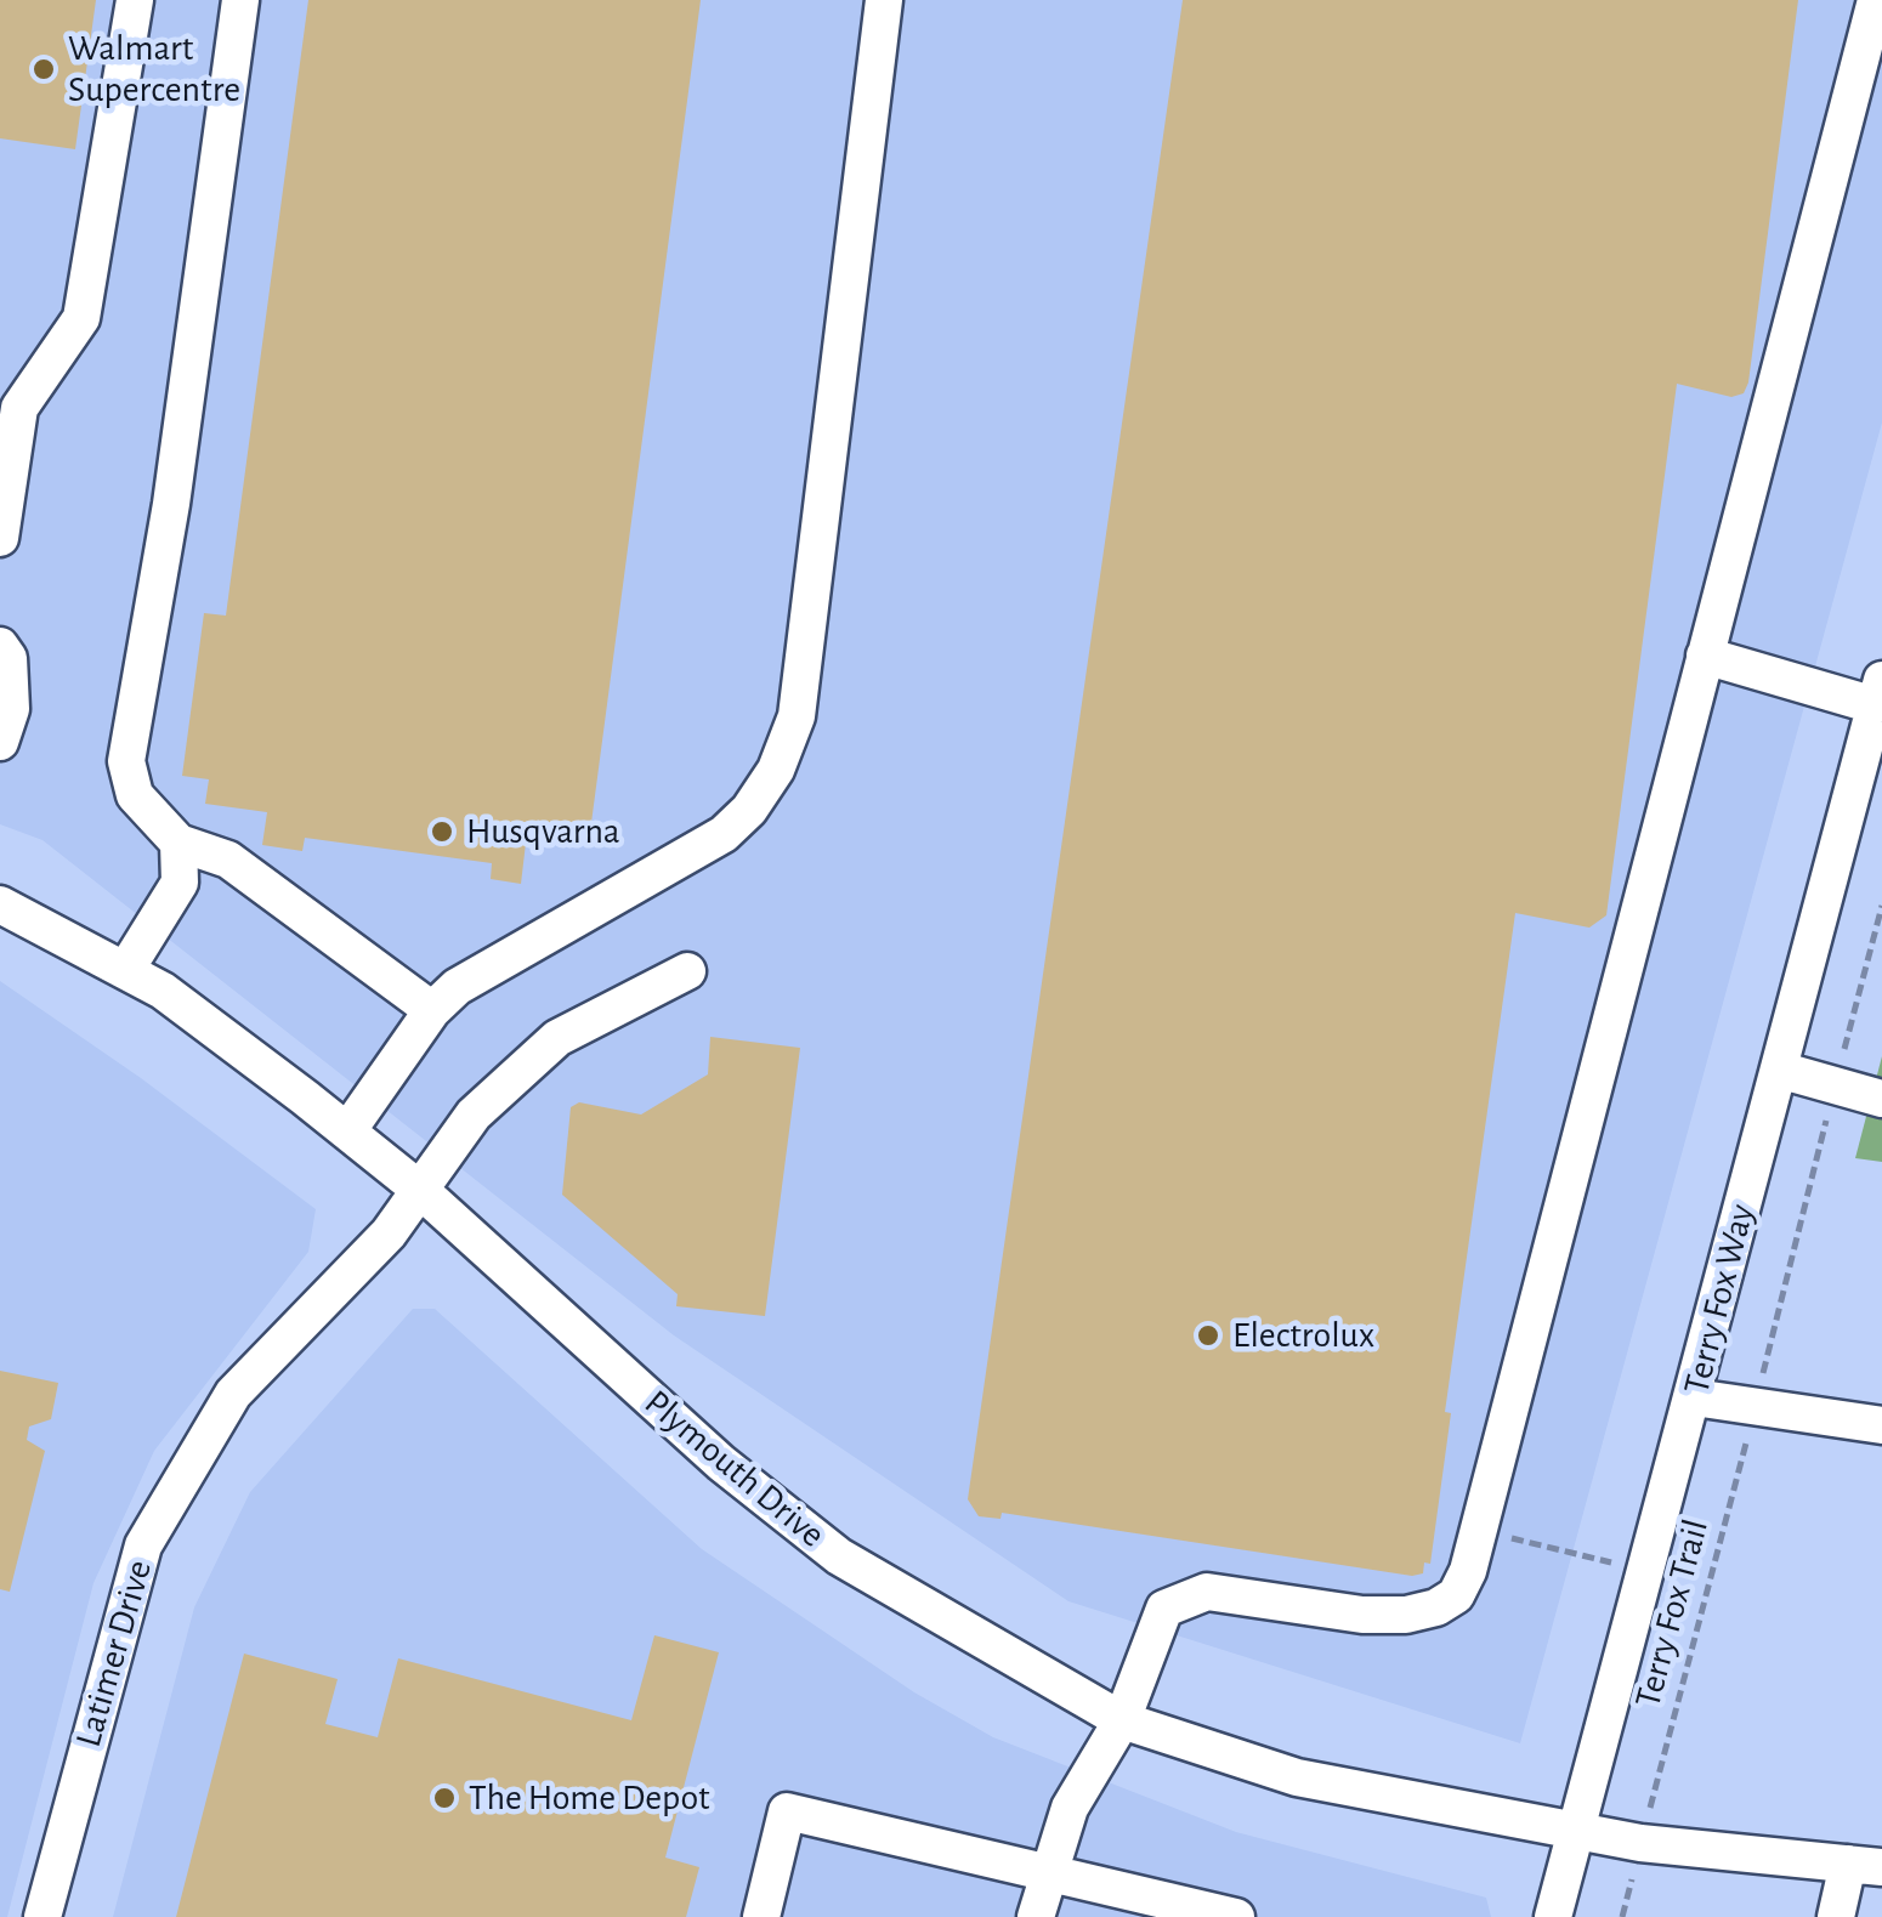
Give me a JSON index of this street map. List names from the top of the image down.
{
  "streets": {
    "street": ["Terry Fox Way", "Plymouth Drive", "Latimer Drive"],
    "path": ["Terry Fox Trail"]
  },
  "crossings": [
    ["Terry Fox Way", "Plymouth Drive"],
    ["Plymouth Drive", "Latimer Drive"]
  ],
  "places": [
    "Walmart Supercentre",
    "Husqvarna",
    "Electrolux",
    "The Home Depot"
  ]
}
